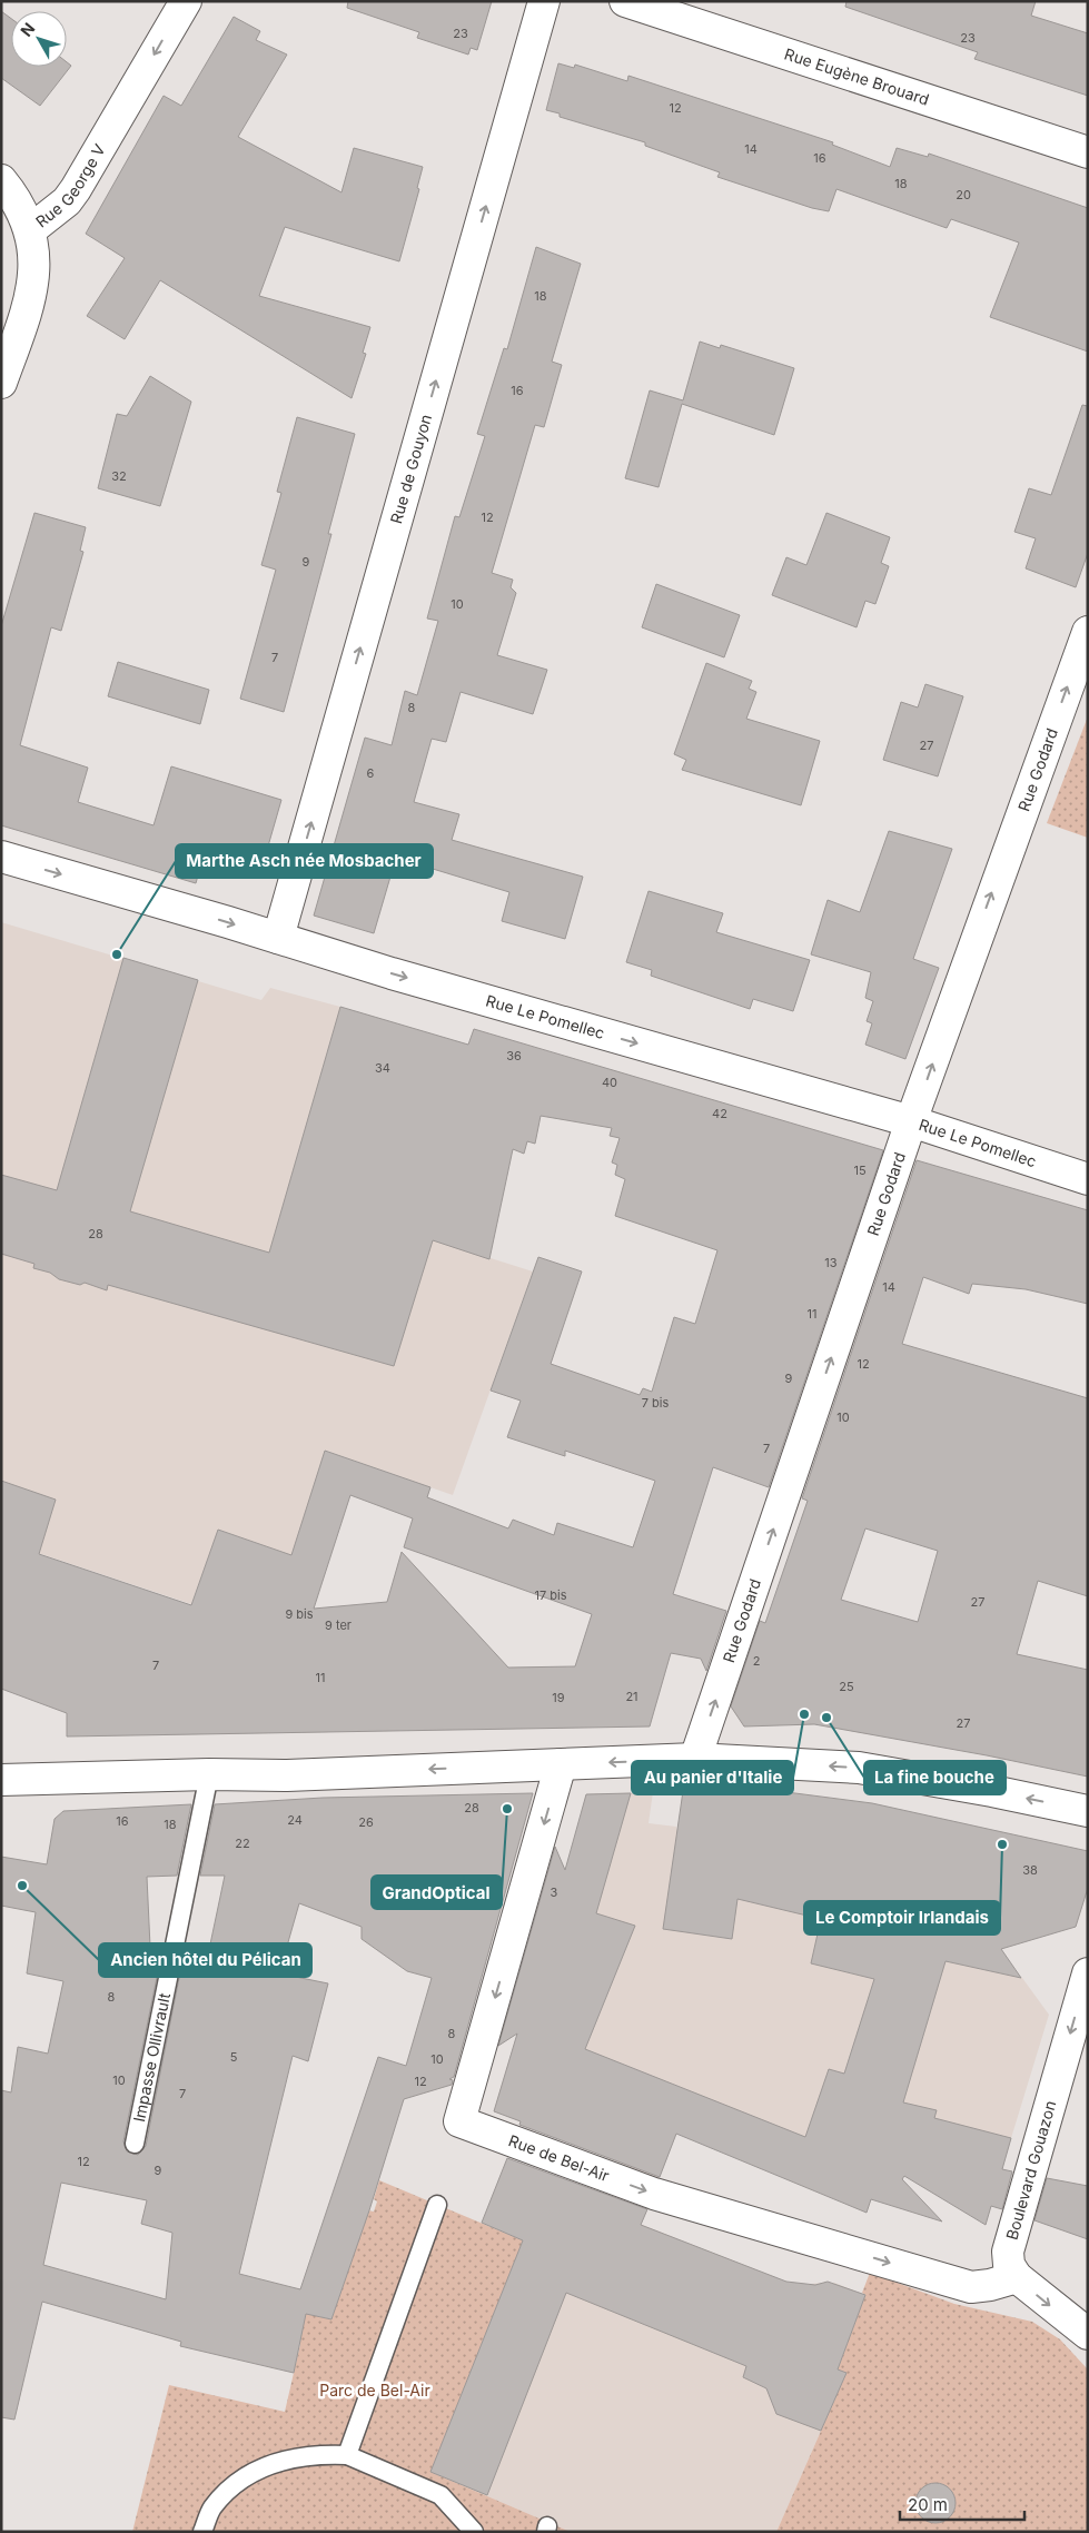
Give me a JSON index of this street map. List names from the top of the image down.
{
  "streets": {
    "street": [
      "Rue Eugène Brouard",
      "Rue George V",
      "Rue de Gouyon",
      "Rue Godard",
      "Rue Le Pomellec",
      "Rue de Bel-Air",
      "Boulevard Gouazon"
    ],
    "lane": ["Impasse Ollivrault"]
  },
  "crossings": [
    ["Rue de Gouyon", "Rue Le Pomellec"],
    ["Rue Godard", "Rue Le Pomellec"],
    ["Rue de Bel-Air", "Boulevard Gouazon"]
  ],
  "one_way": [
    "Rue George V",
    "Rue de Gouyon",
    "Rue Godard",
    "Rue Le Pomellec",
    "Boulevard Gouazon"
  ],
  "parks": ["Parc de Bel-Air"],
  "places": [
    "Marthe Asch née Mosbacher",
    "Au panier d'Italie",
    "La fine bouche",
    "GrandOptical",
    "Le Comptoir Irlandais",
    "Ancien hôtel du Pélican"
  ],
  "house_numbers": [
    "23",
    "23",
    "12",
    "14",
    "16",
    "18",
    "20",
    "18",
    "16",
    "32",
    "12",
    "9",
    "10",
    "7",
    "8",
    "27",
    "6",
    "36",
    "34",
    "40",
    "42",
    "15",
    "28",
    "13",
    "14",
    "11",
    "12",
    "9",
    "7 bis",
    "10",
    "7",
    "17 bis",
    "27",
    "9 bis",
    "9 ter",
    "2",
    "7",
    "11",
    "25",
    "21",
    "19",
    "27",
    "28",
    "24",
    "16",
    "26",
    "18",
    "22",
    "38",
    "3",
    "8",
    "8",
    "5",
    "10",
    "10",
    "12",
    "7",
    "12",
    "9"
  ],
  "scale_bar": "20 m",
  "north": "top left"
}
